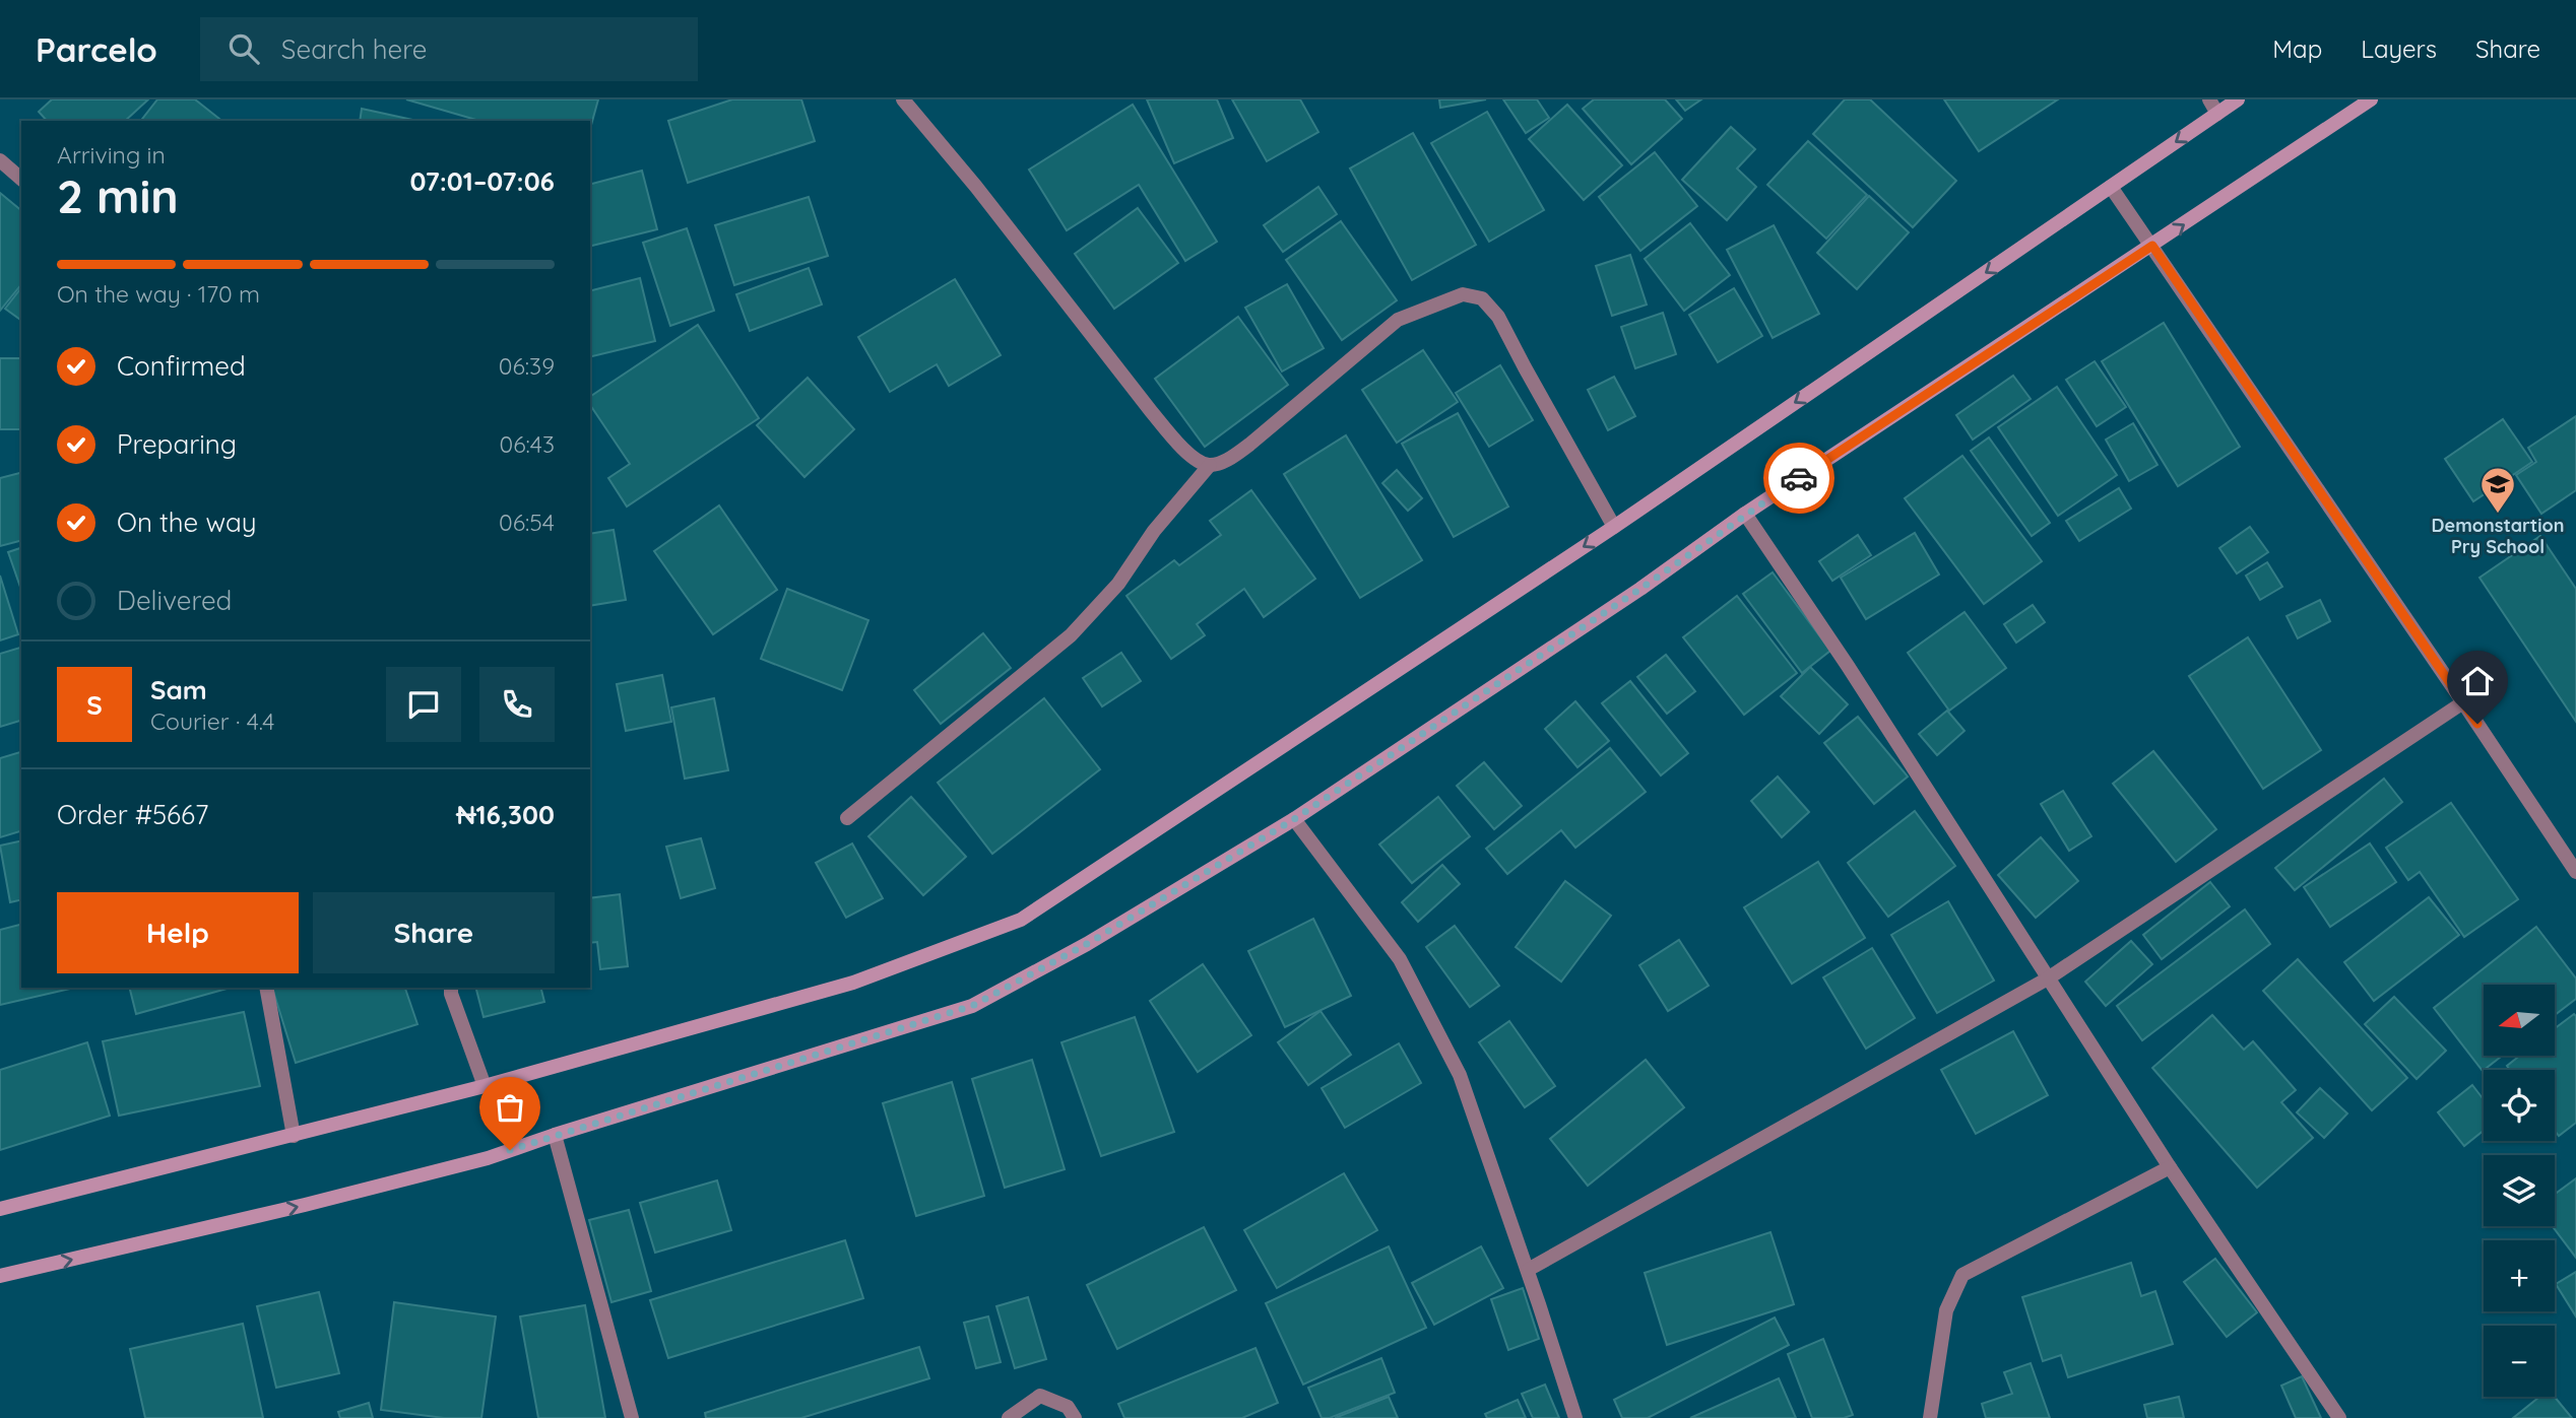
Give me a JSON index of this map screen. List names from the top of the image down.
{
  "places": {
    "school or university": ["Demonstartion Pry School"]
  },
  "north": "left",
  "page": {
    "header": "Parcelo",
    "search": "Search here",
    "nav": ["Map", "Layers", "Share"],
    "heading": ["2 min", "Arriving in", "07:01–07:06"],
    "panel": [
      "Sam",
      "Courier · 4.4",
      "Order #5667",
      "₦16,300"
    ],
    "bar": "On the way · 170 m",
    "list": [
      ["Confirmed", "06:39"],
      ["Preparing", "06:43"],
      ["On the way", "06:54"],
      "Delivered"
    ],
    "round": "S",
    "buttons": ["Help", "Share"],
    "map_buttons": ["+", "−"]
  }
}
